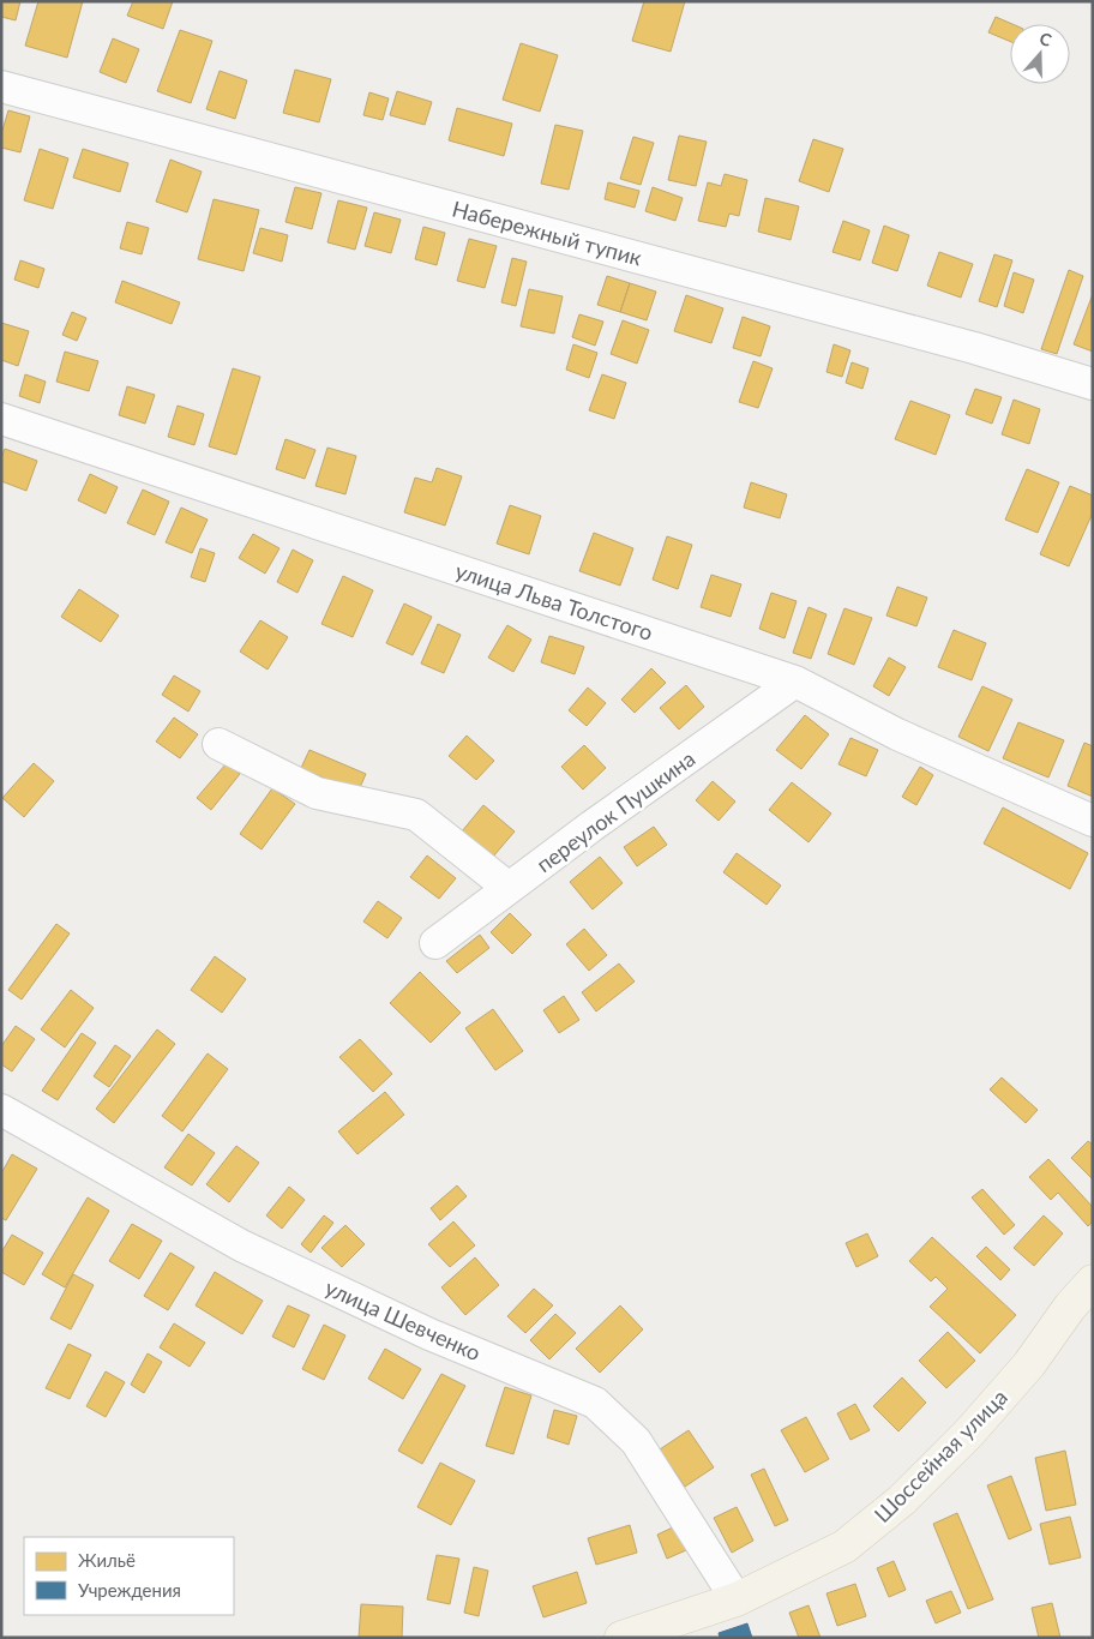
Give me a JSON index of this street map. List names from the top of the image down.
{
  "streets": {
    "main road": ["Шоссейная улица"],
    "street": [
      "Набережный тупик",
      "улица Льва Толстого",
      "переулок Пушкина",
      "улица Шевченко"
    ]
  },
  "crossings": [
    ["улица Льва Толстого", "переулок Пушкина"],
    ["улица Шевченко", "Шоссейная улица"]
  ],
  "legend": ["Жильё", "Учреждения"],
  "north": "top"
}
